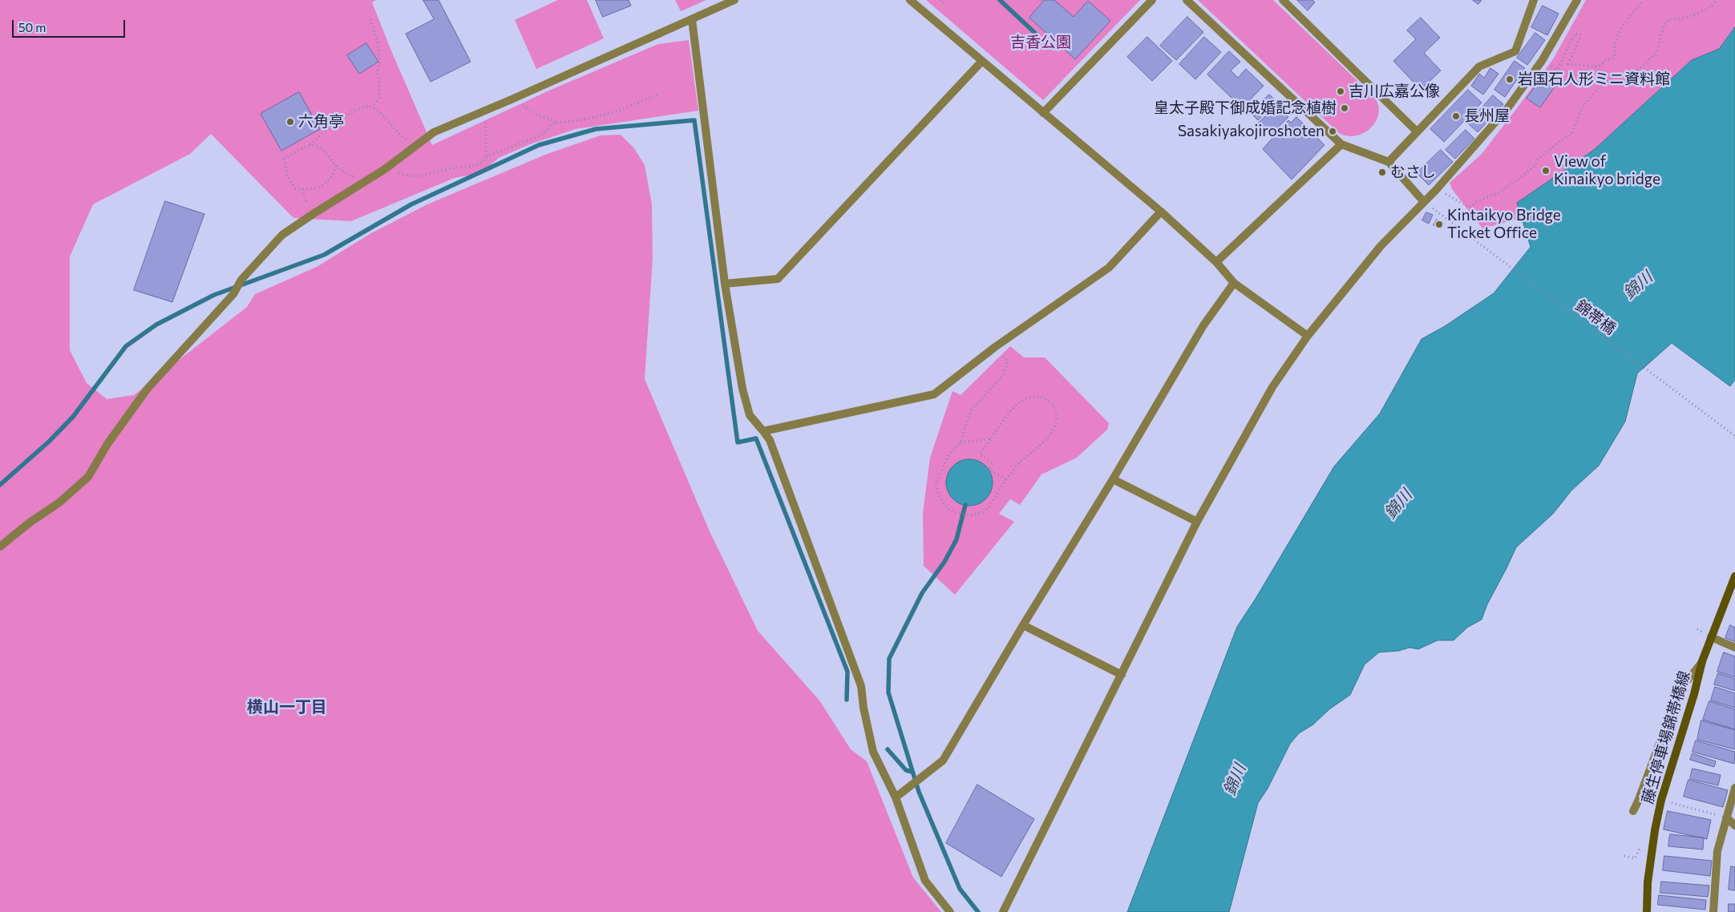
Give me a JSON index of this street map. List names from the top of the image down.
{
  "streets": {
    "main road": ["藤生停車場錦帯橋線"],
    "path": ["錦帯橋"]
  },
  "districts": ["横山一丁目"],
  "water": ["錦川"],
  "parks": ["吉香公園"],
  "places": [
    "岩国石人形ミニ資料館",
    "吉川広嘉公像",
    "皇太子殿下御成婚記念植樹",
    "長州屋",
    "六角亭",
    "Sasakiyakojiroshoten",
    "View of Kinaikyo bridge",
    "むさし",
    "Kintaikyo Bridge Ticket Office"
  ],
  "scale_bar": "50 m"
}
